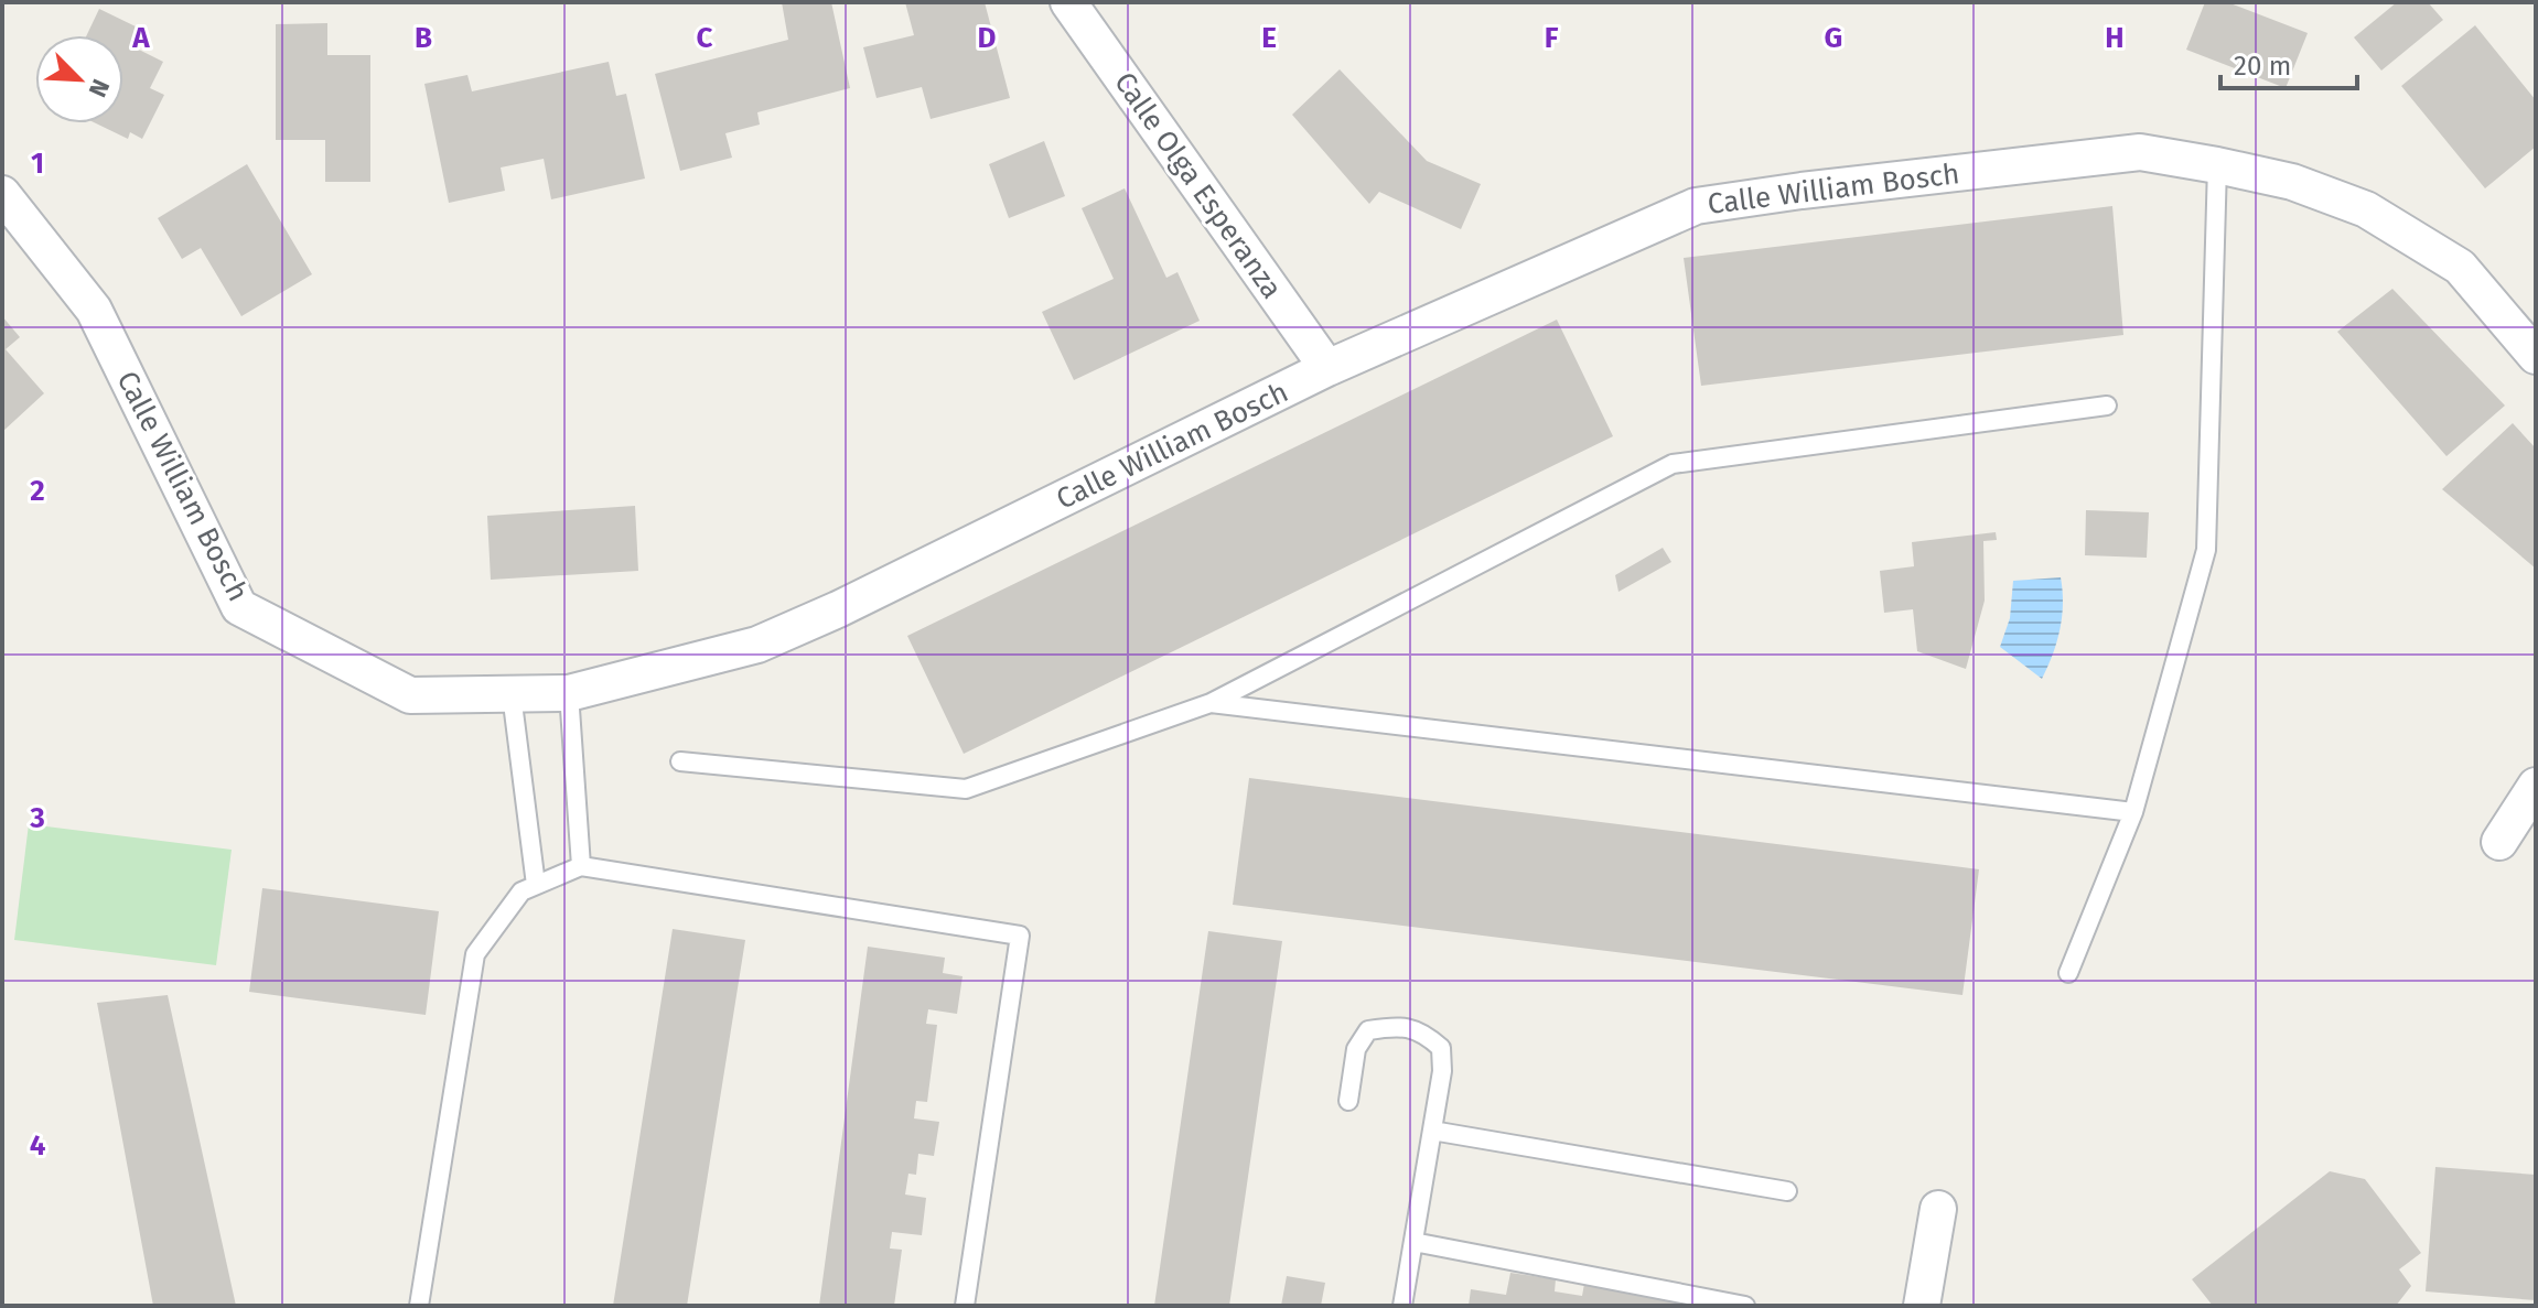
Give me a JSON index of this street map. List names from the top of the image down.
{
  "streets": {
    "street": ["Calle Olga Esperanza", "Calle William Bosch"]
  },
  "crossings": [
    ["Calle Olga Esperanza", "Calle William Bosch"]
  ],
  "scale_bar": "20 m",
  "north": "bottom right",
  "grid": {
    "columns": [
      "A",
      "B",
      "C",
      "D",
      "E",
      "F",
      "G",
      "H"
    ],
    "rows": [
      "1",
      "2",
      "3",
      "4"
    ]
  }
}
